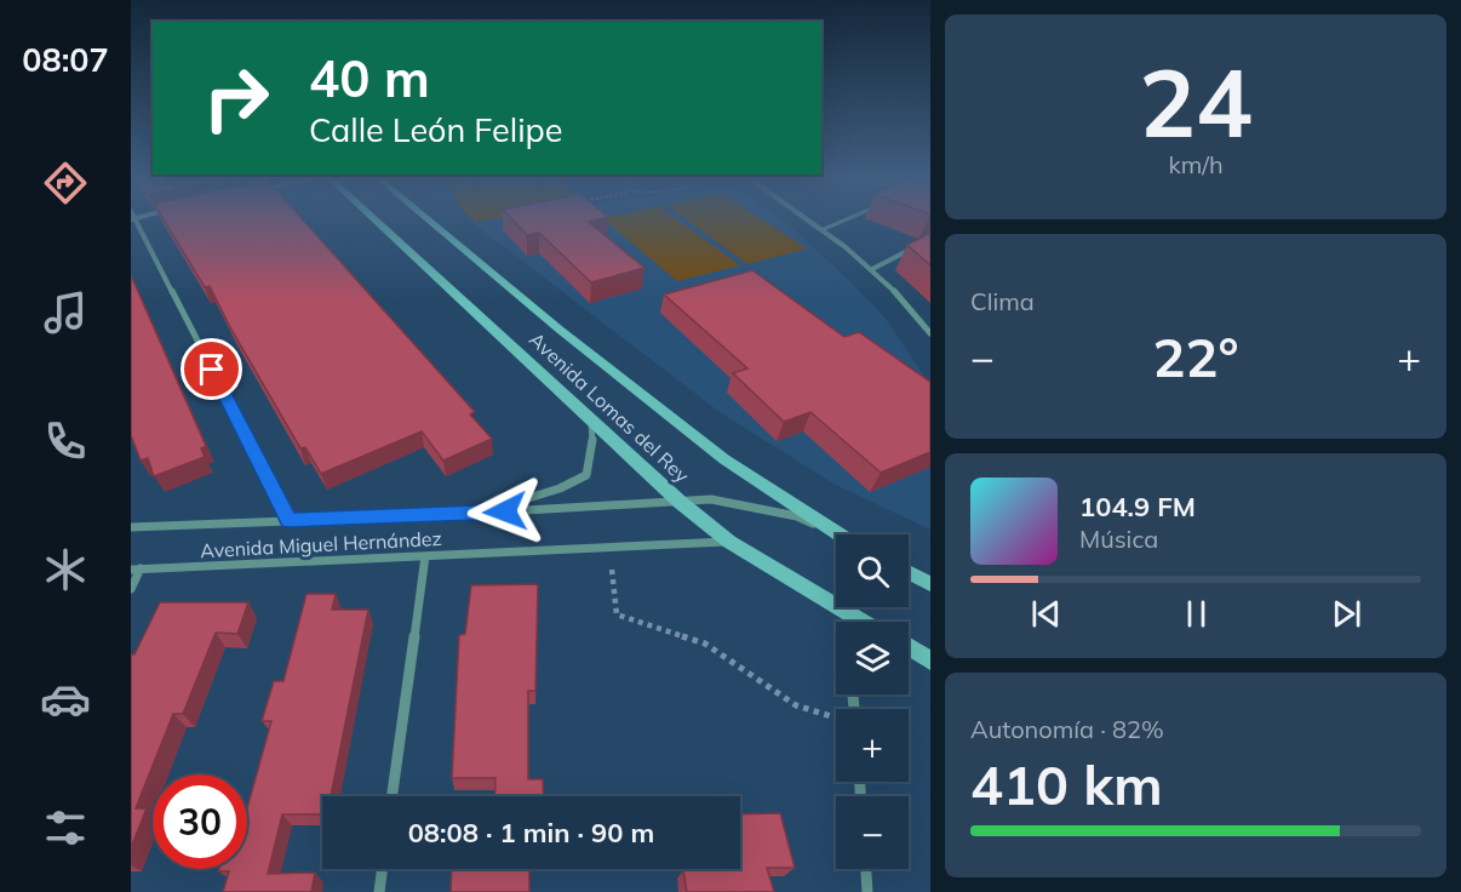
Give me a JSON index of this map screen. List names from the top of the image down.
{
  "streets": {
    "main road": ["Avenida Lomas del Rey"],
    "street": ["Avenida Miguel Hernández"]
  },
  "crossings": [
    ["Avenida Lomas del Rey", "Avenida Miguel Hernández"]
  ],
  "page": {
    "tabs": "08:07",
    "tile": [
      ["24", "km/h"],
      "Clima",
      ["Autonomía · 82%", "410 km"]
    ],
    "turn": ["40 m", "Calle León Felipe"],
    "heat": ["−", "22°", "+"],
    "song": ["104.9 FM", "Música"],
    "map_buttons": ["+", "−"],
    "limit": "30",
    "trip": "08:08 · 1 min · 90 m"
  }
}
